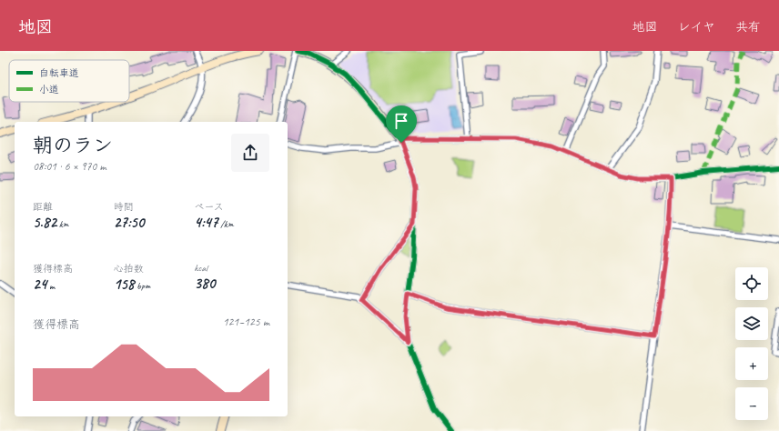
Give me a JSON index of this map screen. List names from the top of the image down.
{
  "legend": ["自転車道", "小道"],
  "page": {
    "header": "地図",
    "nav": ["地図", "レイヤ", "共有"],
    "heading": ["朝のラン", "08:01 · 6 × 970 m"],
    "stats": [
      ["距離", "5.82 km"],
      ["時間", "27:50"],
      ["ペース", "4:47 /km"],
      ["獲得標高", "24 m"],
      ["心拍数", "158 bpm"],
      ["kcal", "380"]
    ],
    "map_buttons": ["+", "−"],
    "chart": ["獲得標高", "121–125 m"]
  }
}
